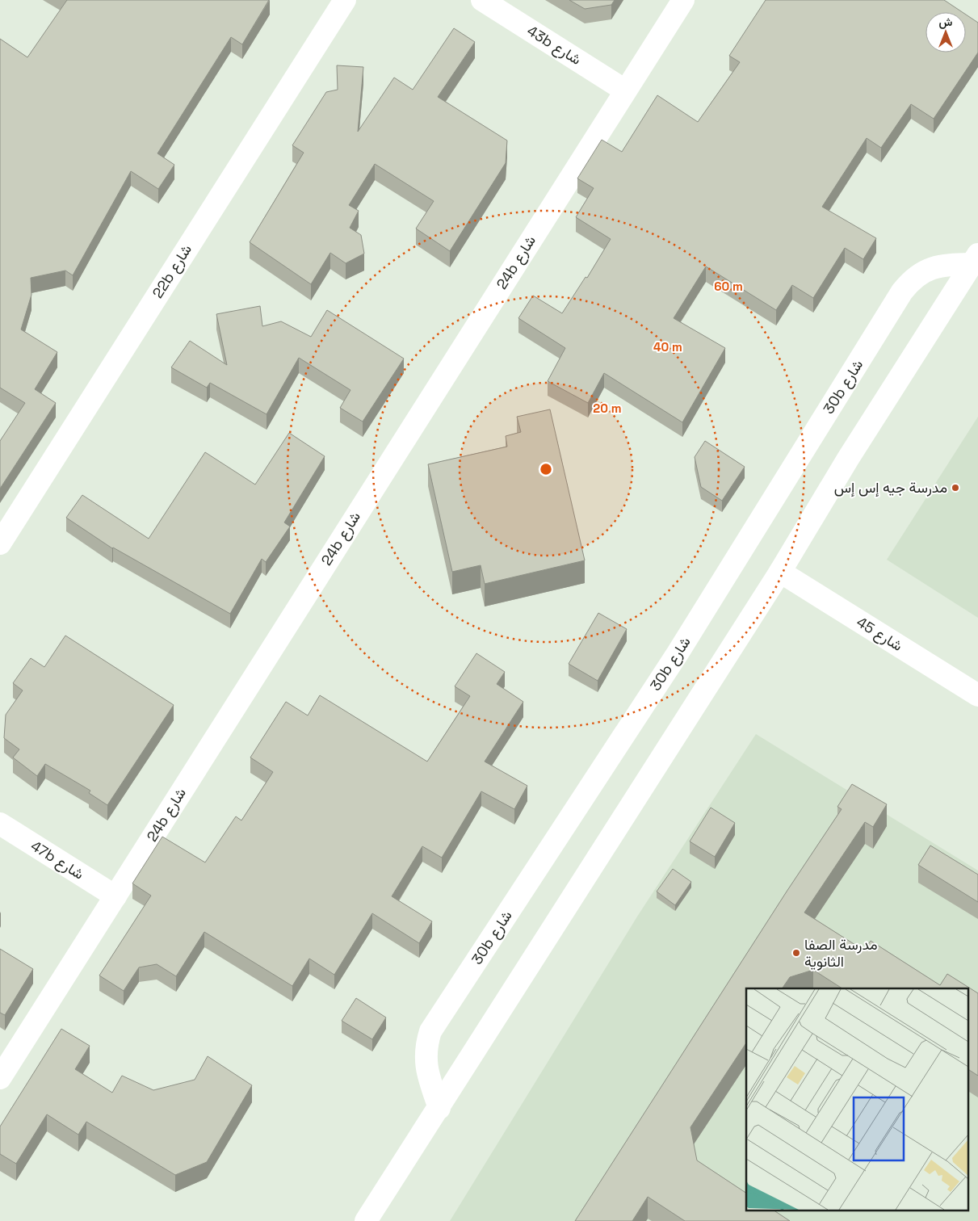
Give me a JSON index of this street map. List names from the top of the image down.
{
  "streets": {
    "street": [
      "43b شارع",
      "24b شارع",
      "22b شارع",
      "30b شارع",
      "شارع 45",
      "47b شارع"
    ]
  },
  "crossings": [
    ["43b شارع", "24b شارع"],
    ["24b شارع", "47b شارع"],
    ["30b شارع", "شارع 45"]
  ],
  "places": ["مدرسة جيه إس إس", "مدرسة الصفا الثانوية"],
  "north": "top",
  "rings": ["60 m", "40 m", "20 m"]
}
